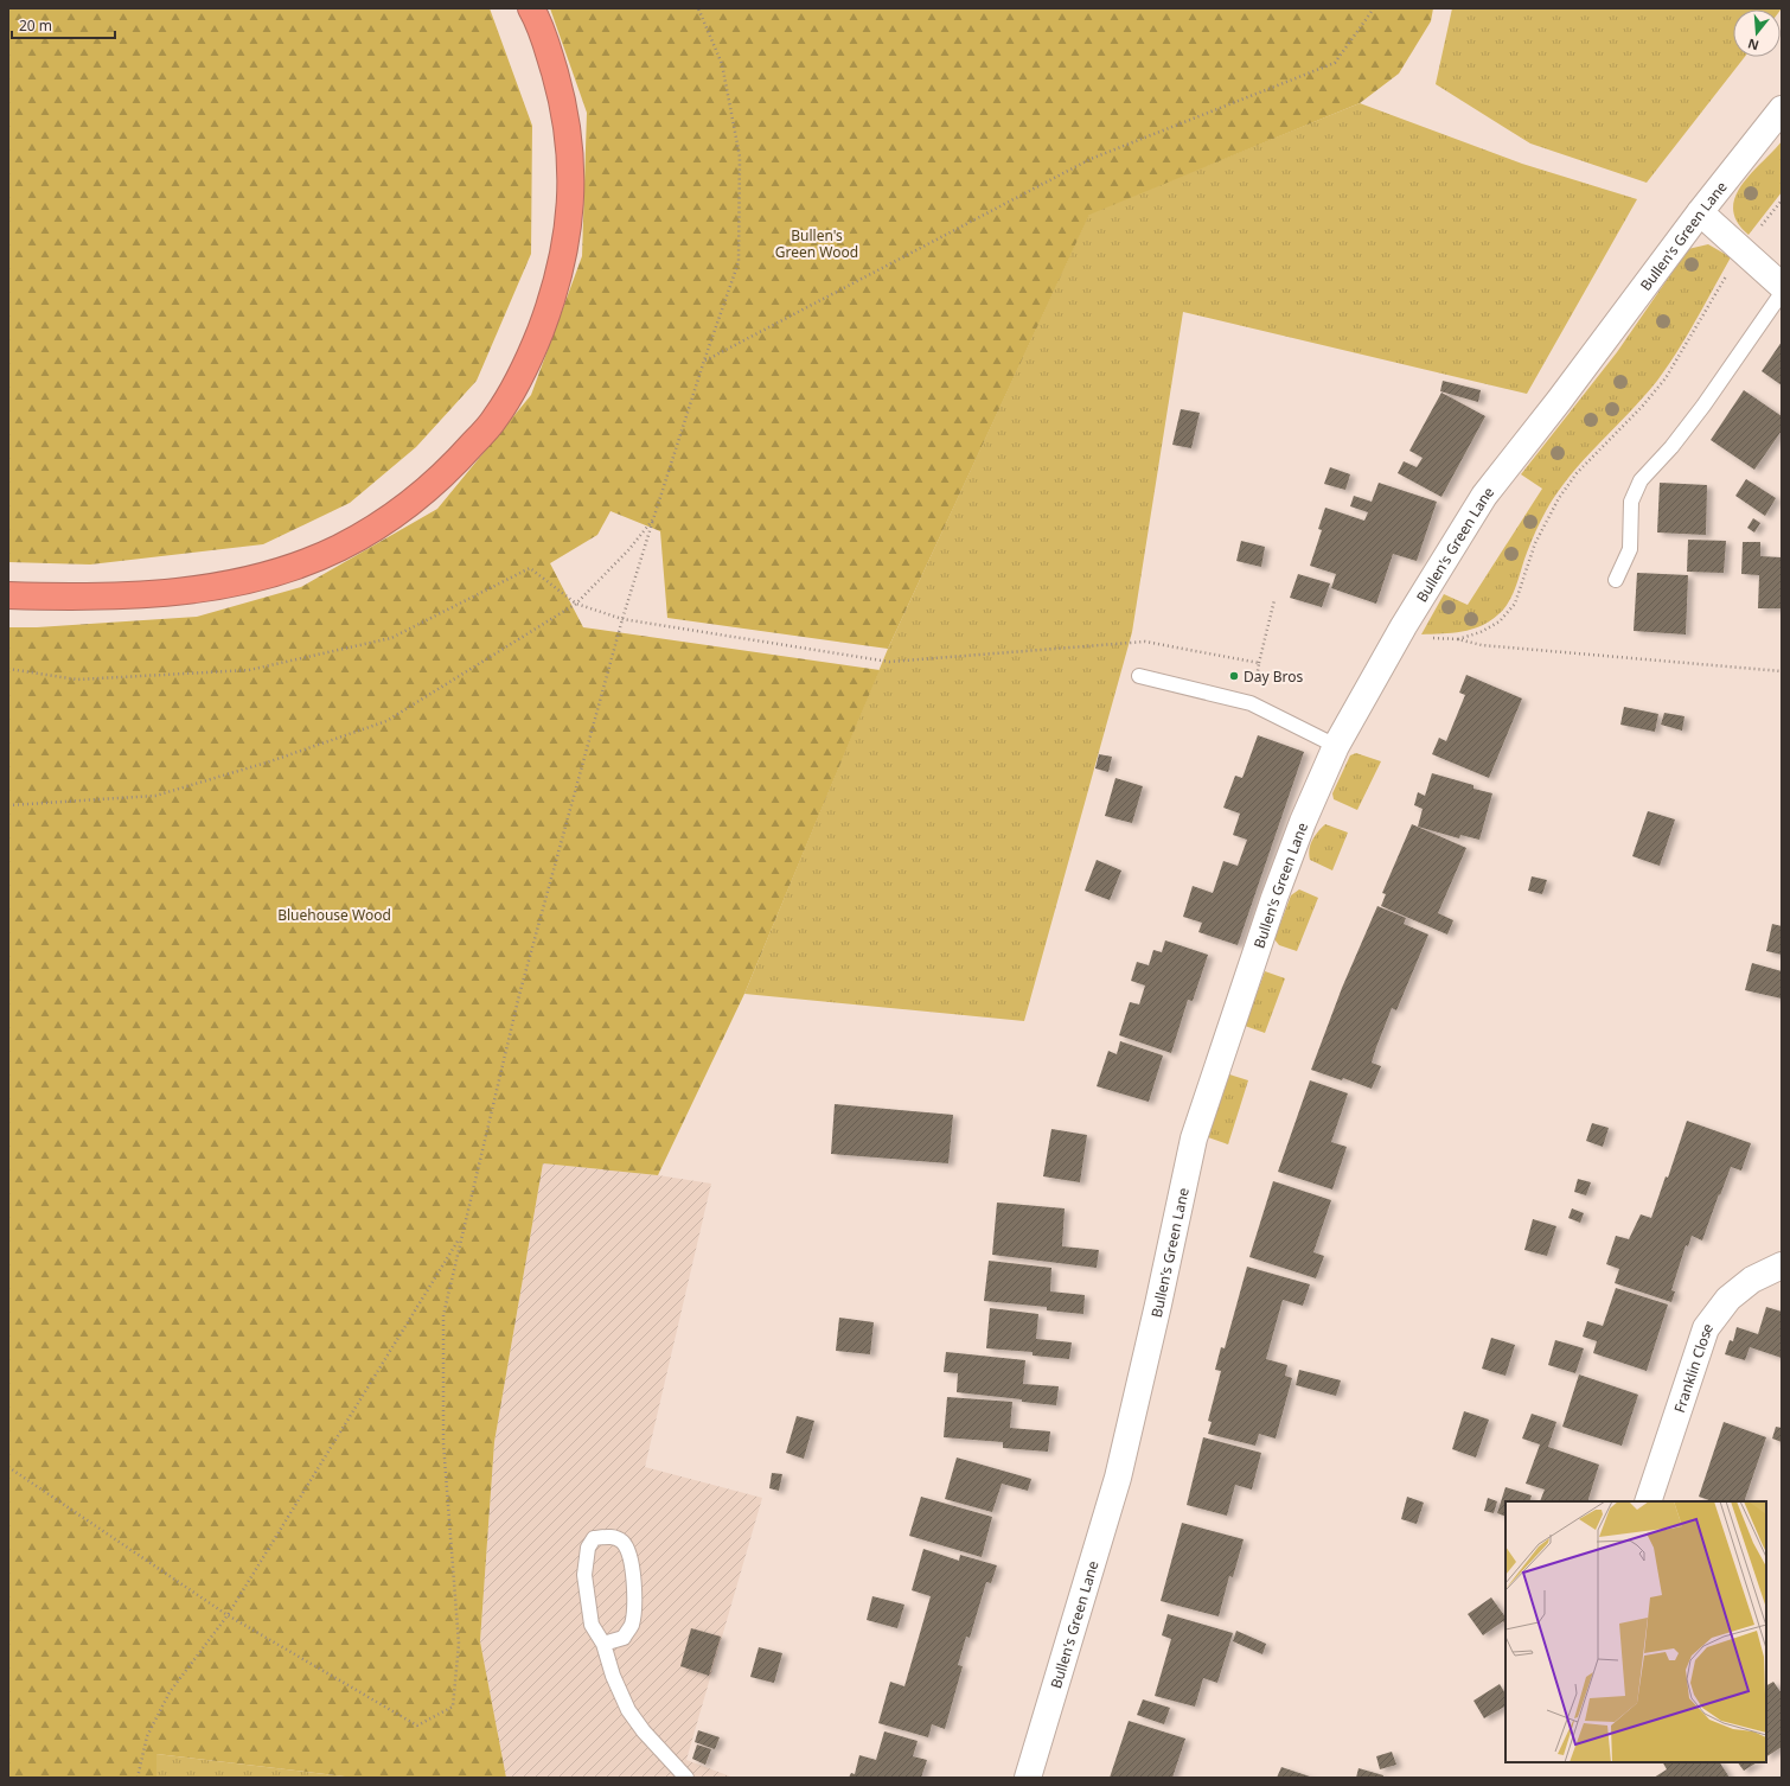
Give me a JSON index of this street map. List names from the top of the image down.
{
  "streets": {
    "street": ["Bullen's Green Lane", "Franklin Close"]
  },
  "parks": ["Bullen's Green Wood", "Bluehouse Wood"],
  "places": ["Day Bros"],
  "scale_bar": "20 m",
  "north": "bottom"
}
